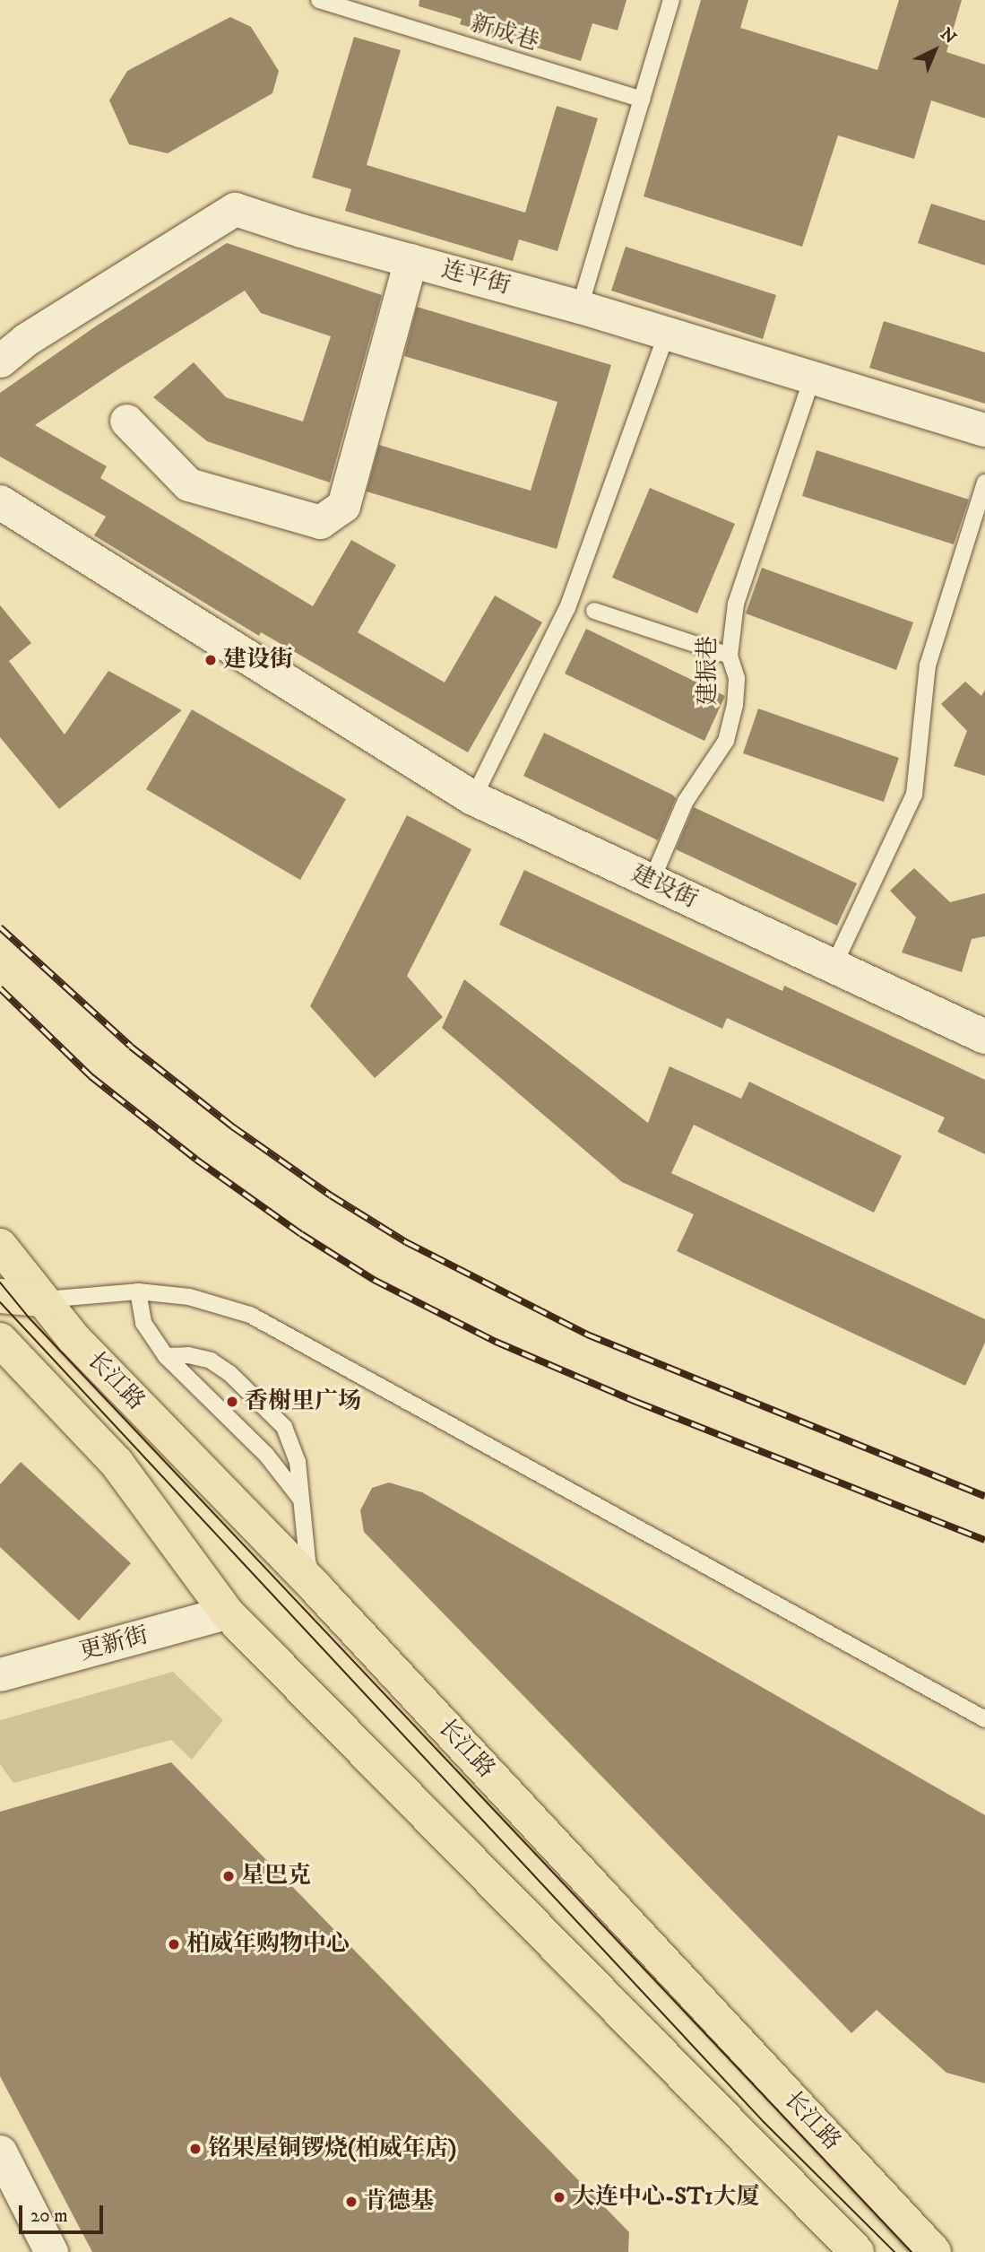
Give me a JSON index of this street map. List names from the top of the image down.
{
  "streets": {
    "main road": ["建设街", "长江路"],
    "street": ["连平街", "更新街"],
    "lane": ["新成巷", "建振巷"]
  },
  "crossings": [
    ["连平街", "建振巷"],
    ["建振巷", "建设街"]
  ],
  "places": [
    "建设街",
    "香榭里广场",
    "星巴克",
    "柏威年购物中心",
    "铭果屋铜锣烧(柏威年店)",
    "大连中心-ST1大厦",
    "肯德基"
  ],
  "scale_bar": "20 m",
  "north": "top right"
}
